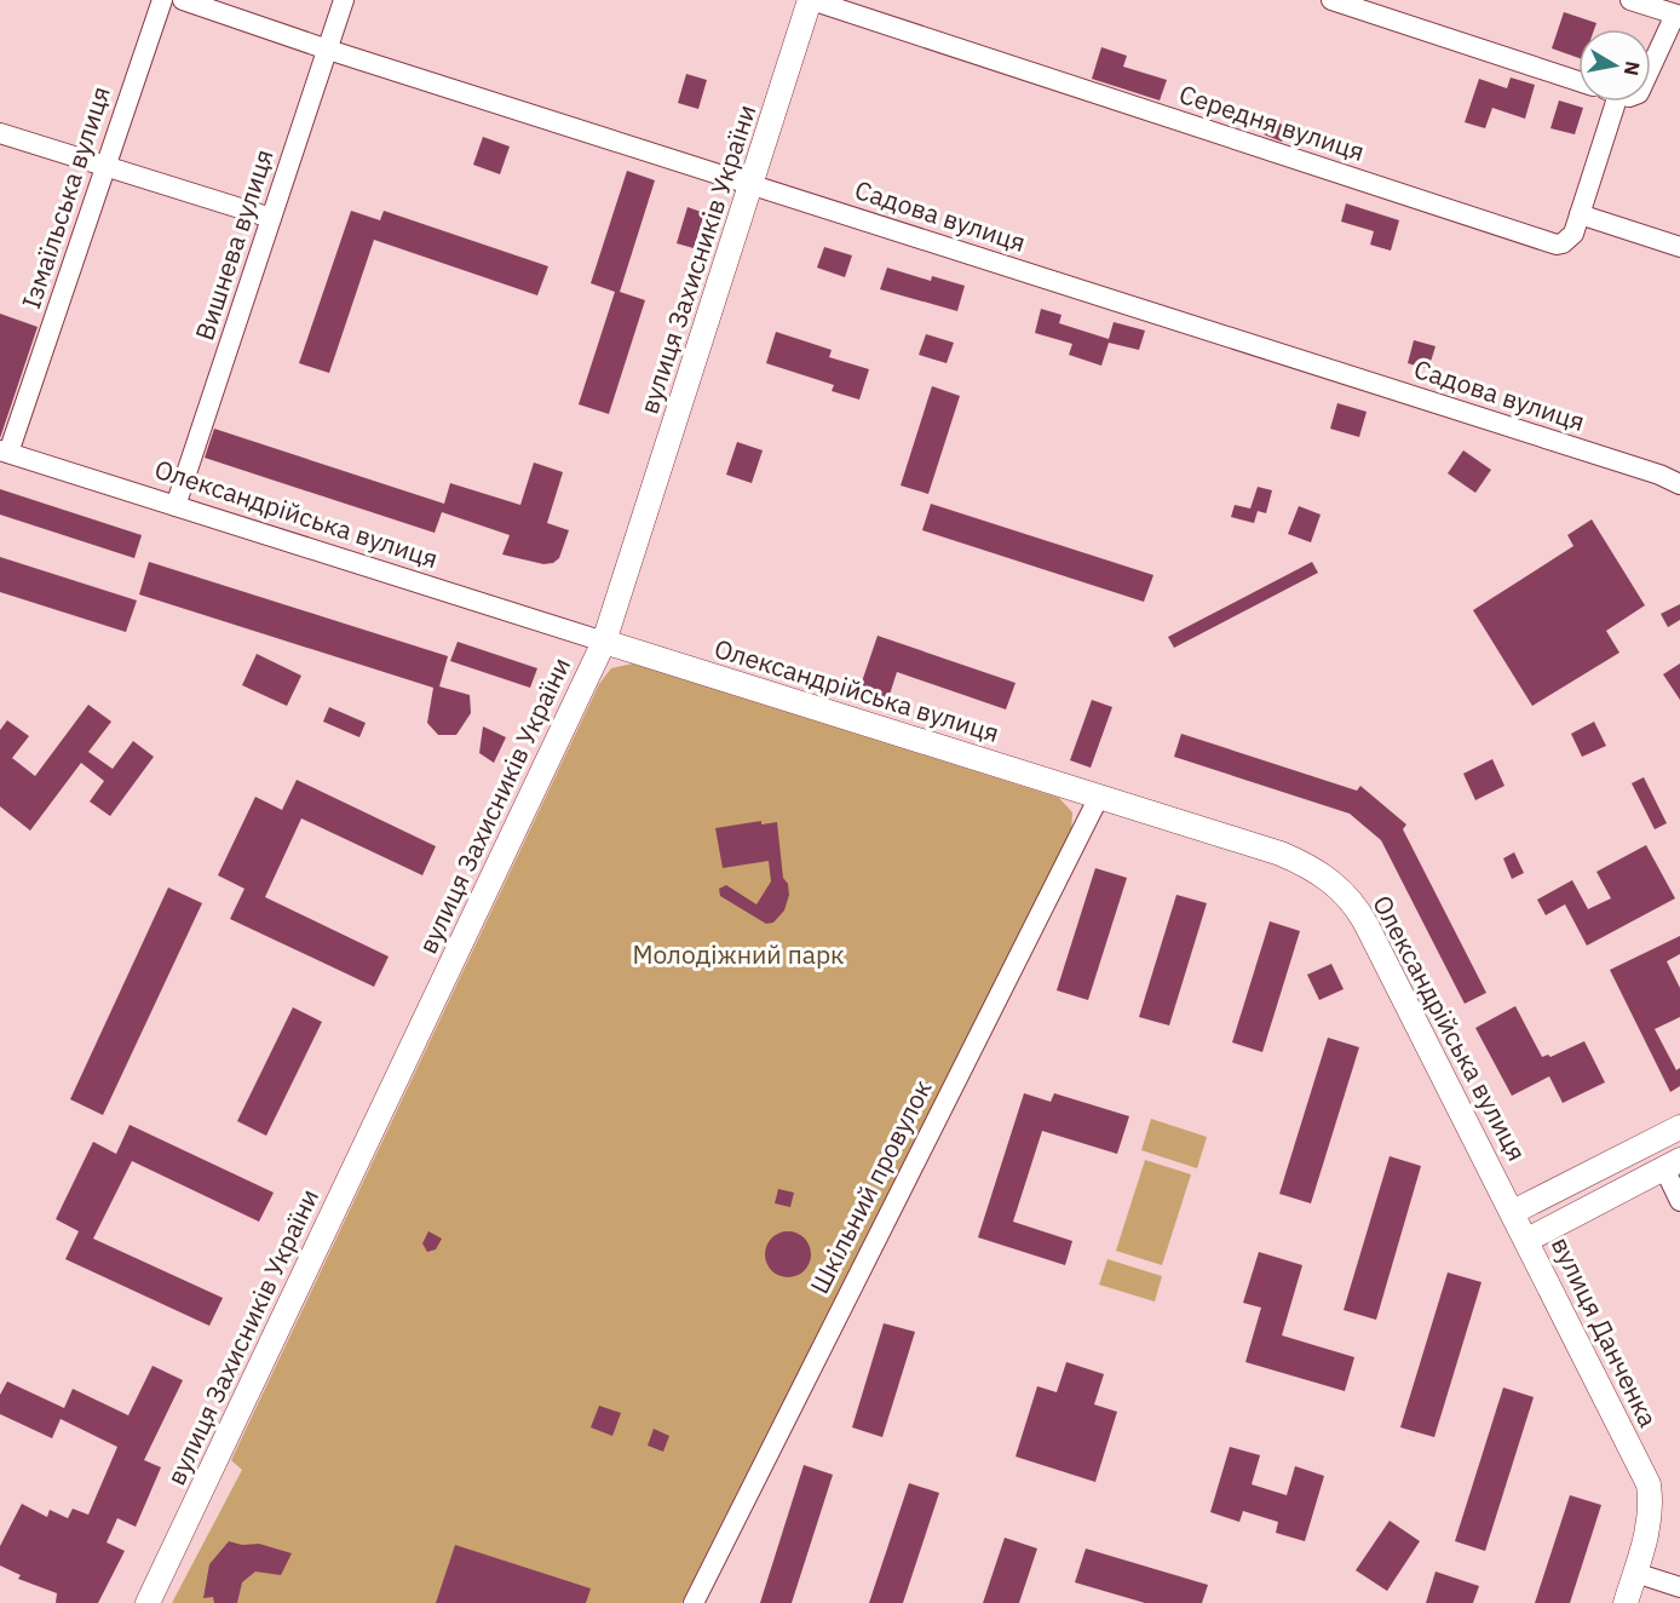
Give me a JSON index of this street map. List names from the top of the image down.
{
  "streets": {
    "main road": ["вулиця Захисників України", "Олександрійська вулиця", "вулиця Данченка"],
    "street": [
      "Середня вулиця",
      "Ізмаїльська вулиця",
      "Садова вулиця",
      "Вишнева вулиця",
      "Шкільний провулок"
    ]
  },
  "crossings": [
    ["Середня вулиця", "вулиця Захисників України"],
    ["Ізмаїльська вулиця", "Олександрійська вулиця"],
    ["Садова вулиця", "Вишнева вулиця"],
    ["Садова вулиця", "вулиця Захисників України"],
    ["Вишнева вулиця", "Олександрійська вулиця"],
    ["вулиця Захисників України", "Олександрійська вулиця"],
    ["Олександрійська вулиця", "Шкільний провулок"],
    ["Олександрійська вулиця", "вулиця Данченка"]
  ],
  "parks": ["Молодіжний парк"],
  "north": "right"
}
